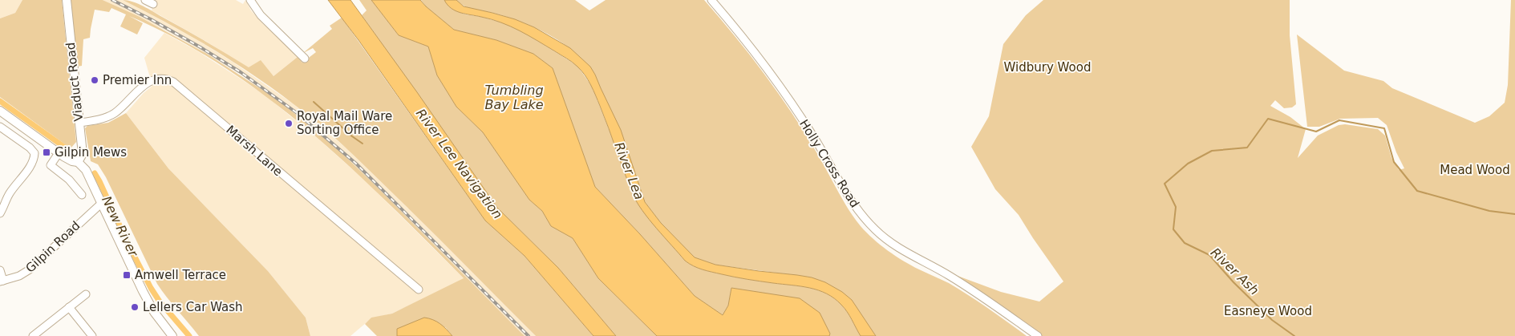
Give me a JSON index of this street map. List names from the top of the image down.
{
  "streets": {
    "main road": ["Viaduct Road"],
    "street": ["Marsh Lane", "Holly Cross Road", "Gilpin Road"]
  },
  "crossings": [
    ["Viaduct Road", "Marsh Lane"]
  ],
  "water": [
    "Tumbling Bay Lake",
    "River Lee Navigation",
    "River Lea",
    "New River",
    "River Ash"
  ],
  "parks": ["Widbury Wood", "Mead Wood", "Easneye Wood"],
  "places": {
    "other": ["Premier Inn", "Royal Mail Ware Sorting Office", "Lellers Car Wash"],
    "transit": ["Gilpin Mews", "Amwell Terrace"]
  }
}
